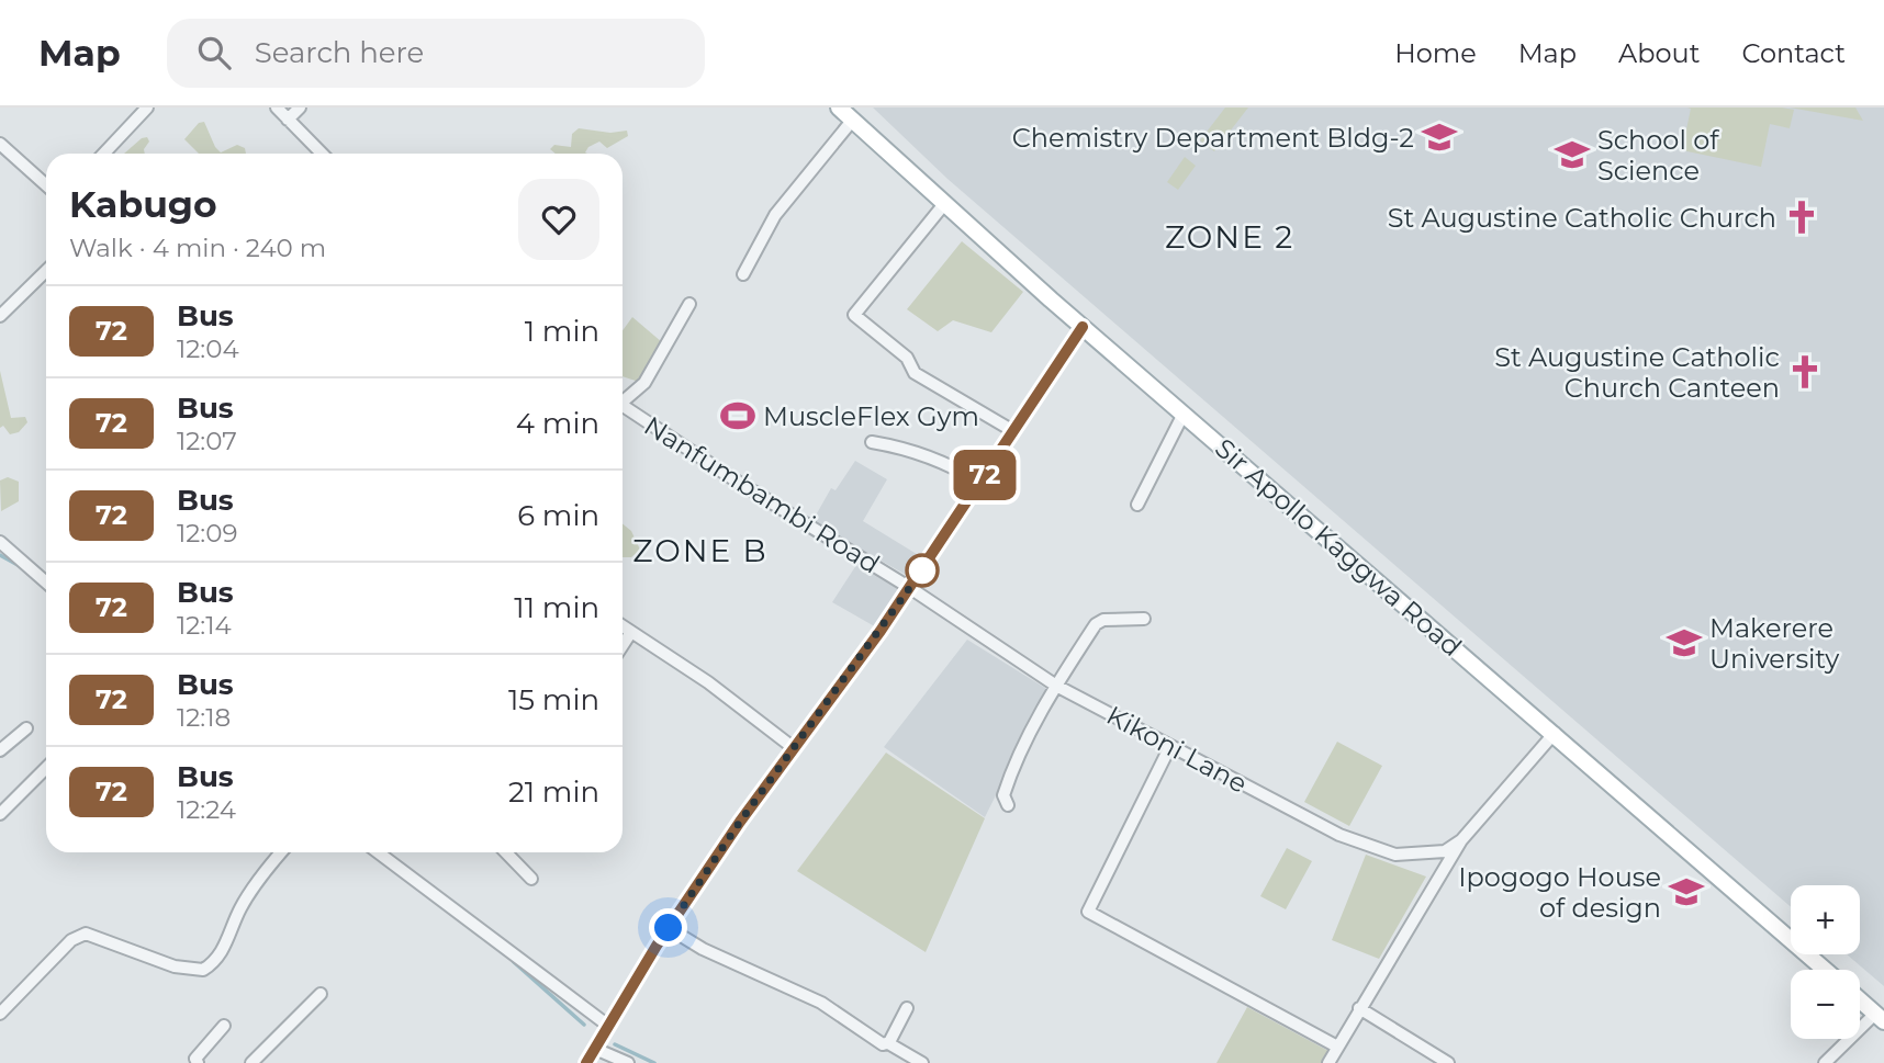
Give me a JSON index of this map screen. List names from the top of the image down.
{
  "streets": {
    "main road": ["Sir Apollo Kaggwa Road"],
    "street": ["Nanfumbambi Road", "Kikoni Lane"]
  },
  "crossings": [
    ["Nanfumbambi Road", "Kikoni Lane"]
  ],
  "districts": ["ZONE 2", "ZONE B"],
  "places": {
    "school or university": [
      "Chemistry Department Bldg-2",
      "School of Science",
      "Makerere University",
      "Ipogogo House of design"
    ],
    "church": ["St Augustine Catholic Church", "St Augustine Catholic Church Canteen"],
    "sports": ["MuscleFlex Gym"]
  },
  "lines": ["bus line 72"],
  "page": {
    "header": "Map",
    "search": "Search here",
    "nav": [
      "Home",
      "Map",
      "About",
      "Contact"
    ],
    "on_map": "72",
    "heading": ["Kabugo", "Walk · 4 min · 240 m"],
    "list": [
      {
        "mark": "72",
        "name": "Bus",
        "note": "12:04",
        "value": "1 min"
      },
      {
        "mark": "72",
        "name": "Bus",
        "note": "12:07",
        "value": "4 min"
      },
      {
        "mark": "72",
        "name": "Bus",
        "note": "12:09",
        "value": "6 min"
      },
      {
        "mark": "72",
        "name": "Bus",
        "note": "12:14",
        "value": "11 min"
      },
      {
        "mark": "72",
        "name": "Bus",
        "note": "12:18",
        "value": "15 min"
      },
      {
        "mark": "72",
        "name": "Bus",
        "note": "12:24",
        "value": "21 min"
      }
    ],
    "map_buttons": ["+", "−"]
  }
}
